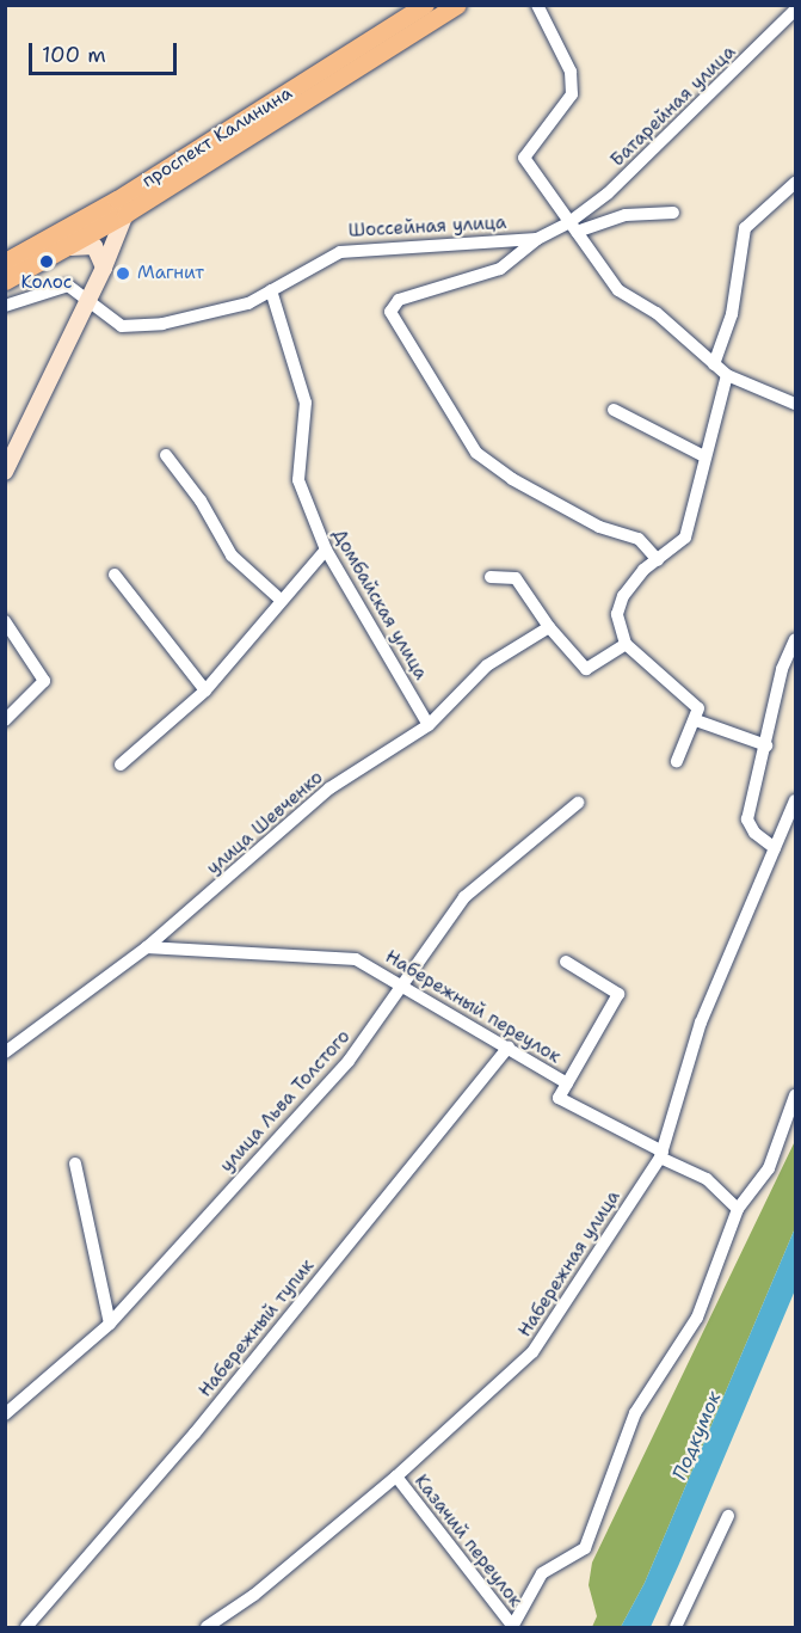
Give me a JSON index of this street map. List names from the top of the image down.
{
  "streets": {
    "main road": ["проспект Калинина"],
    "street": [
      "Батарейная улица",
      "Шоссейная улица",
      "Домбайская улица",
      "улица Шевченко",
      "Набережный переулок",
      "улица Льва Толстого",
      "Набережная улица",
      "Набережный тупик",
      "Казачий переулок"
    ]
  },
  "crossings": [
    ["Батарейная улица", "Шоссейная улица"],
    ["Шоссейная улица", "Домбайская улица"],
    ["Домбайская улица", "улица Шевченко"],
    ["улица Шевченко", "Набережный переулок"],
    ["Набережный переулок", "улица Льва Толстого"],
    ["Набережный переулок", "Набережная улица"],
    ["Набережный переулок", "Набережный тупик"],
    ["Набережная улица", "Казачий переулок"]
  ],
  "water": ["Подкумок"],
  "places": ["Колос", "Магнит"],
  "scale_bar": "100 m"
}
